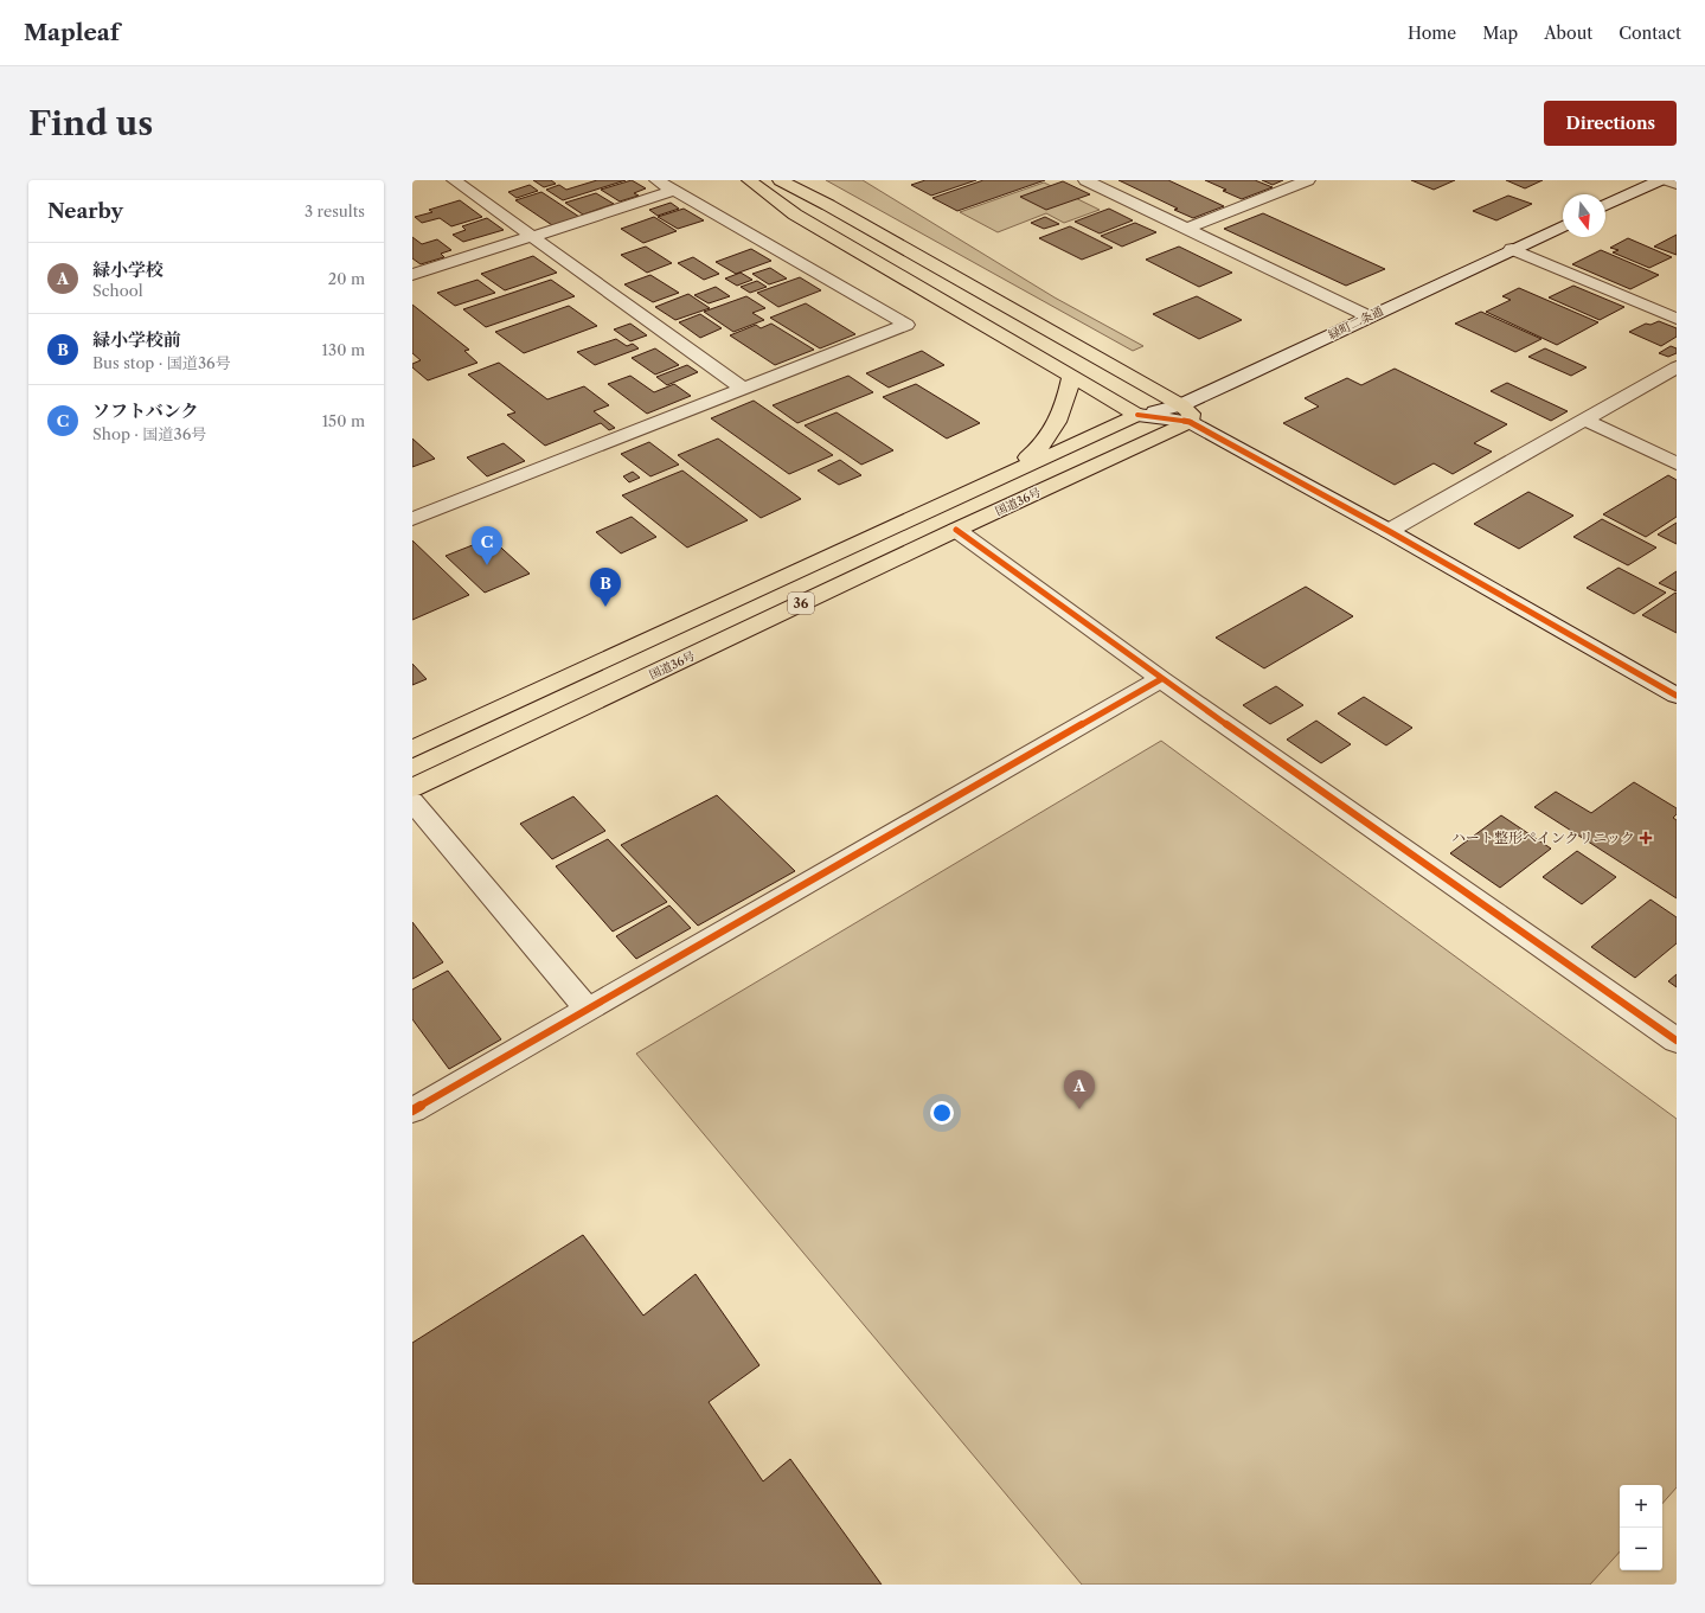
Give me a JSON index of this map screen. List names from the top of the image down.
{
  "streets": {
    "highway": ["国道36号", "36"],
    "street": ["緑町二条通"]
  },
  "crossings": [
    ["緑町二条通", "国道36号"]
  ],
  "places": {
    "health": ["ハート整形ペインクリニック"]
  },
  "north": "bottom",
  "page": {
    "header": "Mapleaf",
    "nav": [
      "Home",
      "Map",
      "About",
      "Contact"
    ],
    "buttons": "Directions",
    "title": "Find us",
    "heading": ["Nearby", "3 results"],
    "list": [
      {
        "mark": "A",
        "name": "緑小学校",
        "note": "School",
        "value": "20 m"
      },
      {
        "mark": "B",
        "name": "緑小学校前",
        "note": "Bus stop · 国道36号",
        "value": "130 m"
      },
      {
        "mark": "C",
        "name": "ソフトバンク",
        "note": "Shop · 国道36号",
        "value": "150 m"
      }
    ],
    "pins": ["C", "B", "A"],
    "map_buttons": ["+", "−"]
  }
}
